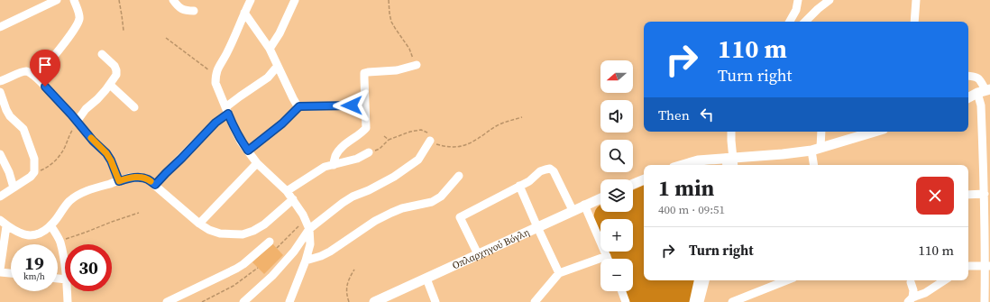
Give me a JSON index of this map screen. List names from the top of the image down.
{
  "streets": {
    "main road": ["Οπλαρχηγού Βόγλη"]
  },
  "north": "left",
  "page": {
    "turn": ["110 m", "Turn right"],
    "map_buttons": ["+", "−"],
    "then": "Then",
    "heading": ["1 min", "400 m · 09:51"],
    "list": [
      {
        "name": "Turn right",
        "value": "110 m"
      }
    ],
    "speed": "19 km/h",
    "limit": "30"
  }
}
